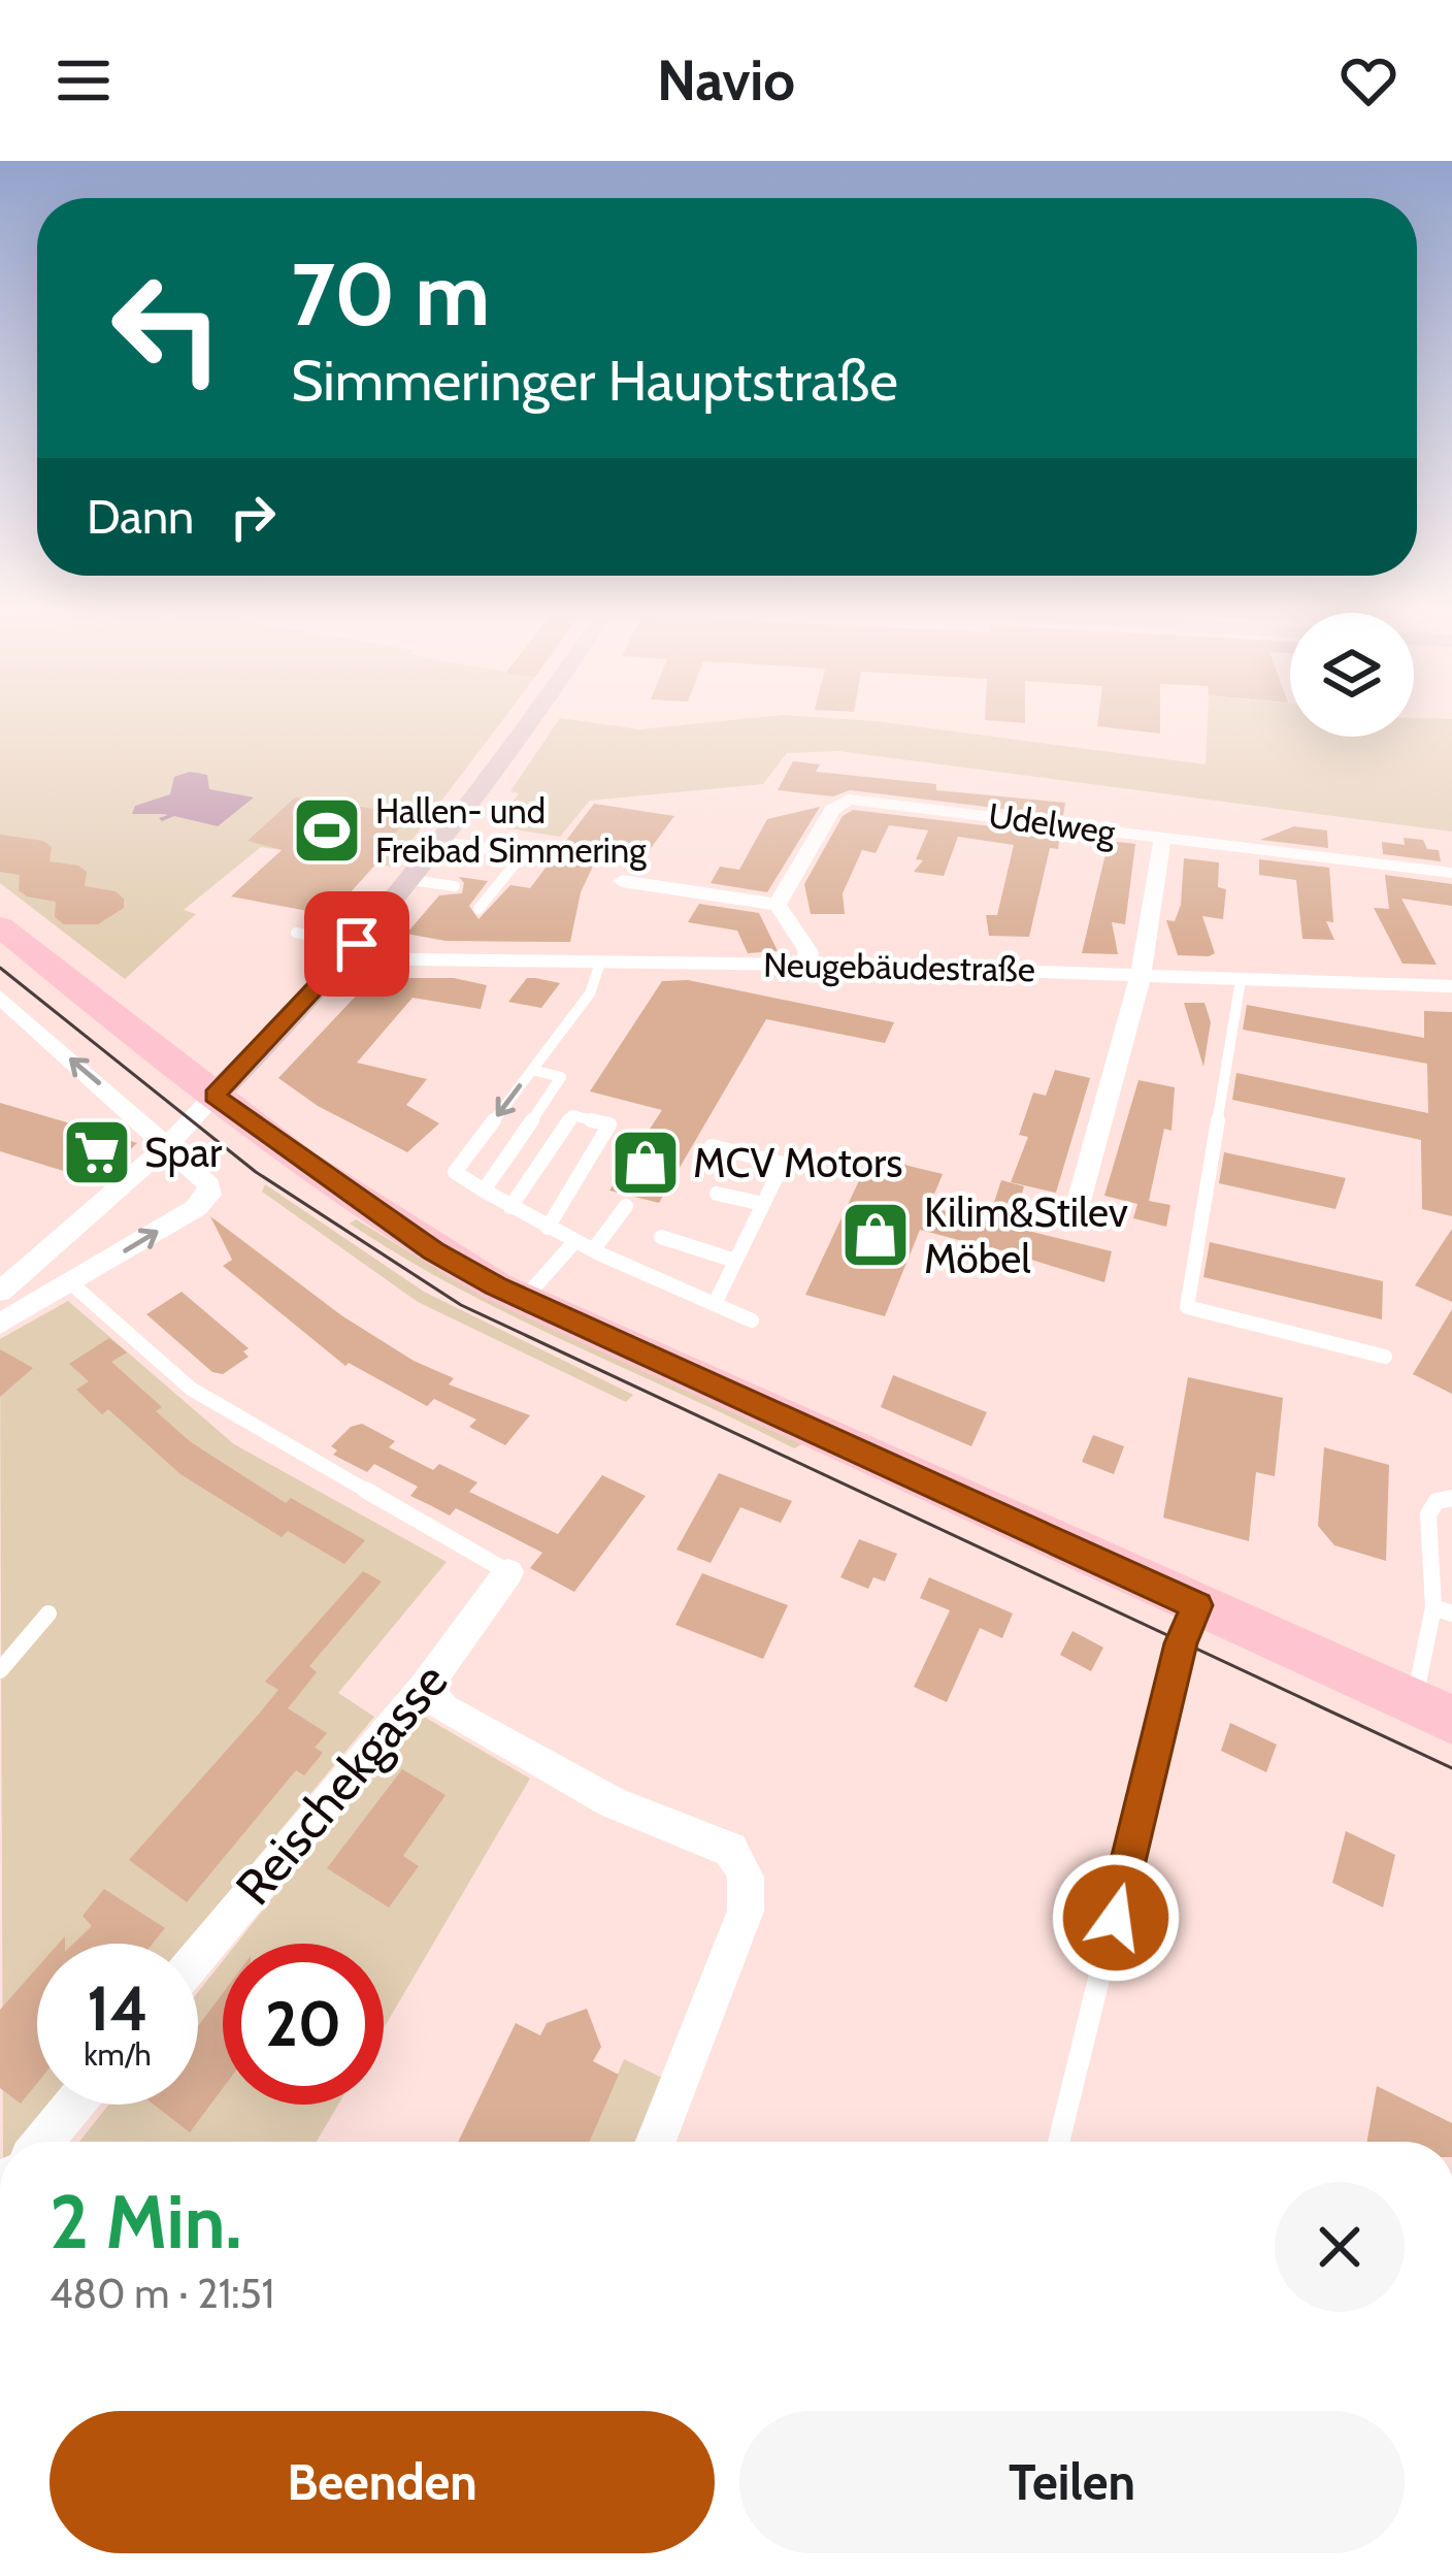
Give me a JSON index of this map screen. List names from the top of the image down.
{
  "streets": {
    "street": ["Udelweg", "Neugebäudestraße", "Reischekgasse"]
  },
  "places": {
    "sports": ["Hallen- und Freibad Simmering"],
    "supermarket": ["Spar"],
    "shop": ["MCV Motors", "Kilim&Stilev Möbel"]
  },
  "page": {
    "header": "Navio",
    "turn": ["70 m", "Simmeringer Hauptstraße"],
    "then": "Dann",
    "speed": "14 km/h",
    "limit": "20",
    "heading": ["2 Min.", "480 m · 21:51"],
    "buttons": ["Beenden", "Teilen"]
  }
}
